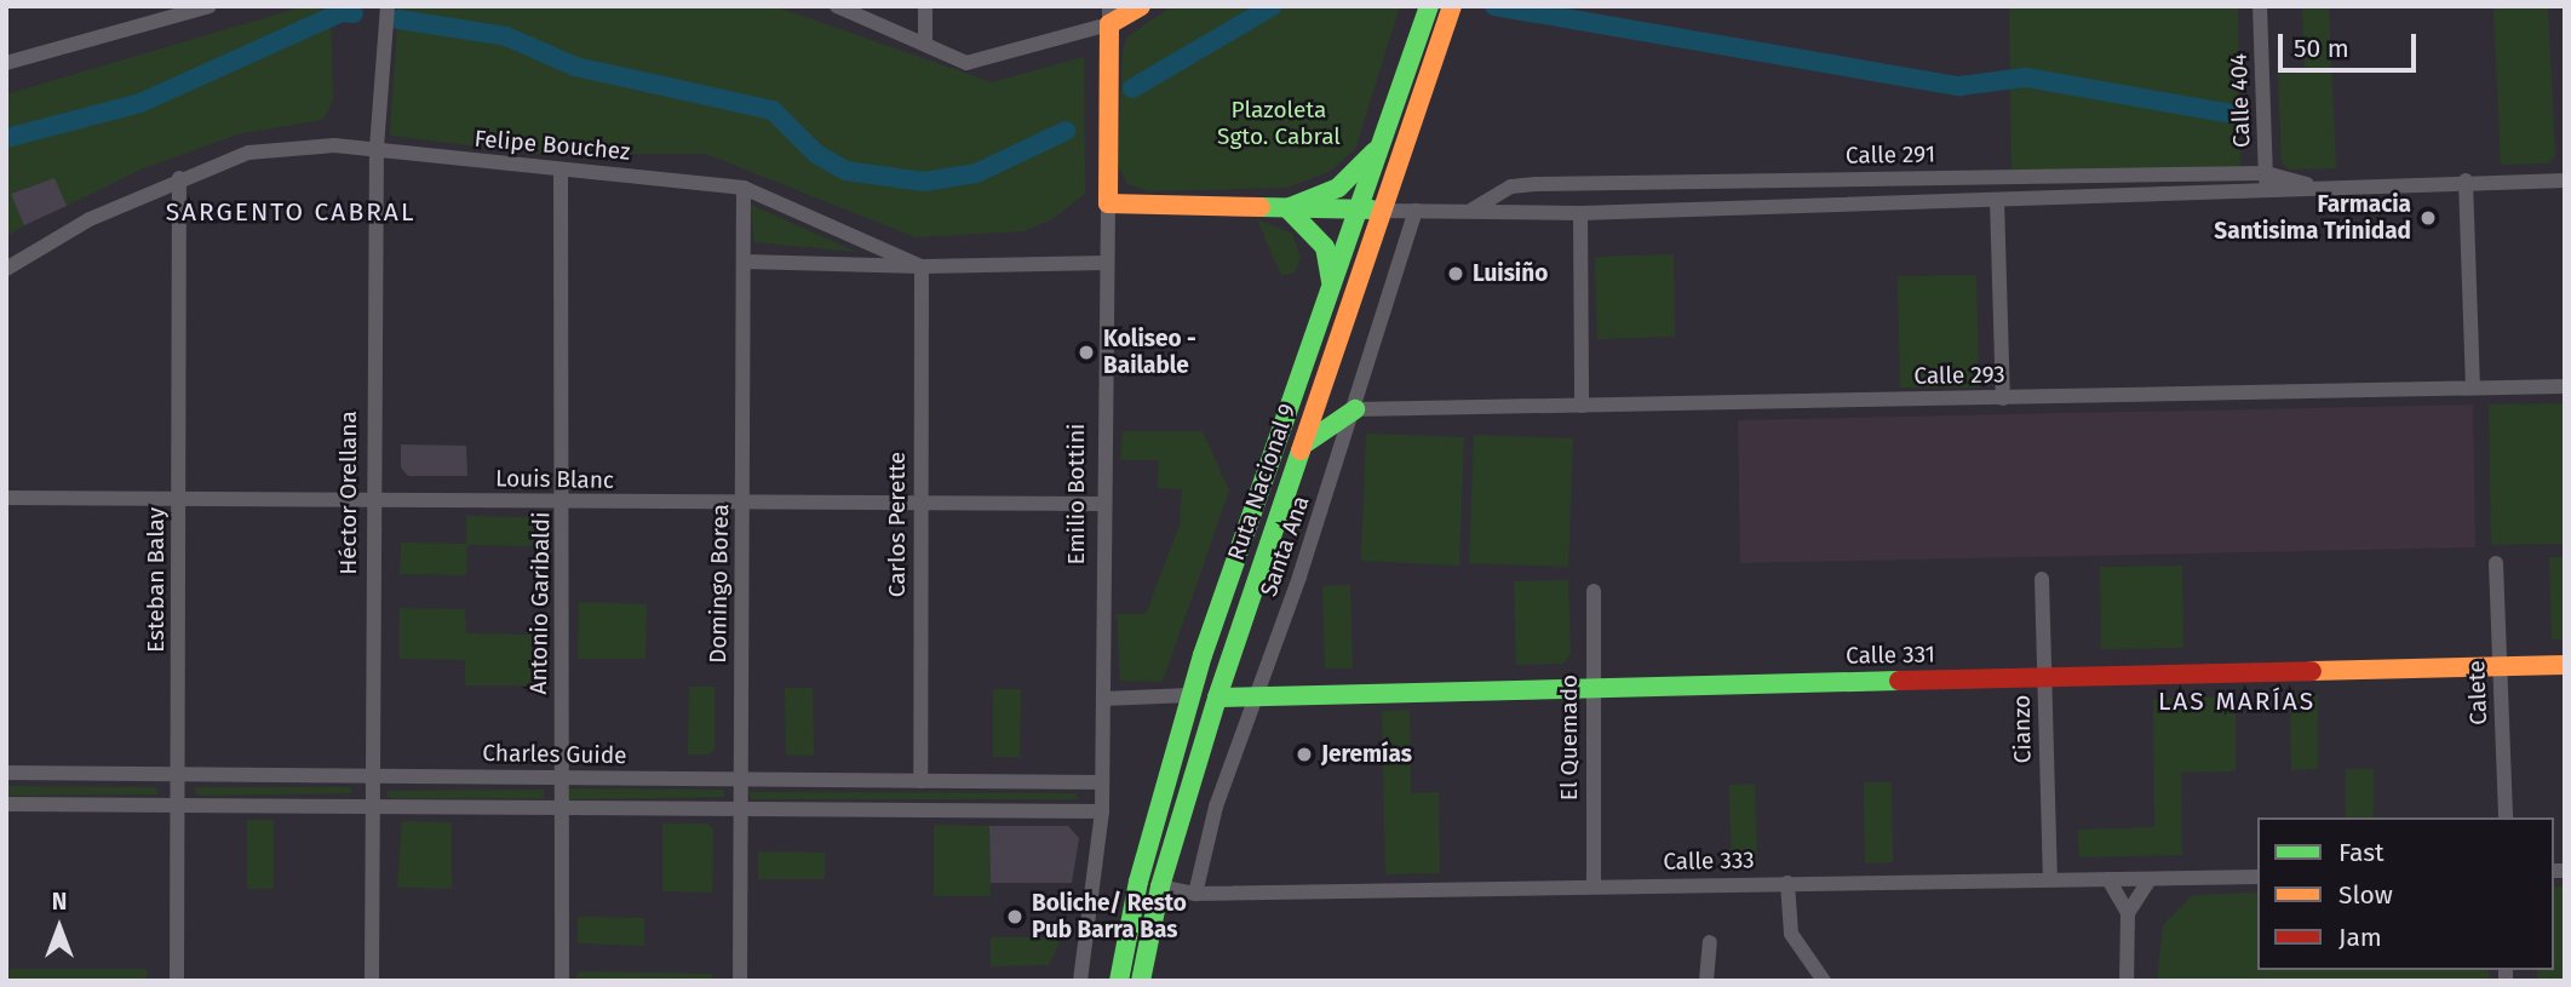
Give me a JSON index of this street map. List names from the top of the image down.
{
  "streets": {
    "main road": ["Ruta Nacional 9", "Emilio Bottini", "Calle 331"],
    "street": [
      "Calle 404",
      "Felipe Bouchez",
      "Calle 291",
      "Calle 293",
      "Louis Blanc",
      "Héctor Orellana",
      "Carlos Perette",
      "Santa Ana",
      "Esteban Balay",
      "Domingo Borea",
      "Antonio Garibaldi",
      "Calete",
      "Cianzo",
      "El Quemado",
      "Charles Guide",
      "Calle 333"
    ]
  },
  "crossings": [
    ["Calle 404", "Calle 291"],
    ["Felipe Bouchez", "Héctor Orellana"],
    ["Felipe Bouchez", "Emilio Bottini"],
    ["Felipe Bouchez", "Carlos Perette"],
    ["Felipe Bouchez", "Esteban Balay"],
    ["Felipe Bouchez", "Domingo Borea"],
    ["Felipe Bouchez", "Antonio Garibaldi"],
    ["Calle 291", "Ruta Nacional 9"],
    ["Calle 291", "Santa Ana"],
    ["Calle 293", "Santa Ana"],
    ["Louis Blanc", "Héctor Orellana"],
    ["Louis Blanc", "Emilio Bottini"],
    ["Louis Blanc", "Carlos Perette"],
    ["Louis Blanc", "Esteban Balay"],
    ["Louis Blanc", "Domingo Borea"],
    ["Louis Blanc", "Antonio Garibaldi"],
    ["Ruta Nacional 9", "Calle 331"],
    ["Ruta Nacional 9", "Calle 333"],
    ["Héctor Orellana", "Charles Guide"],
    ["Emilio Bottini", "Charles Guide"],
    ["Carlos Perette", "Charles Guide"],
    ["Santa Ana", "Calle 331"],
    ["Santa Ana", "Calle 333"],
    ["Esteban Balay", "Charles Guide"],
    ["Domingo Borea", "Charles Guide"],
    ["Antonio Garibaldi", "Charles Guide"],
    ["Calle 331", "Calete"],
    ["Calle 331", "Cianzo"],
    ["Calle 331", "El Quemado"],
    ["Cianzo", "Calle 333"],
    ["El Quemado", "Calle 333"]
  ],
  "districts": ["SARGENTO CABRAL", "LAS MARÍAS"],
  "parks": ["Plazoleta Sgto. Cabral"],
  "places": [
    "Farmacia Santisima Trinidad",
    "Luisiño",
    "Koliseo - Bailable",
    "Jeremías",
    "Boliche/ Resto Pub Barra Bas"
  ],
  "legend": ["Fast", "Slow", "Jam"],
  "scale_bar": "50 m",
  "north": "top"
}
